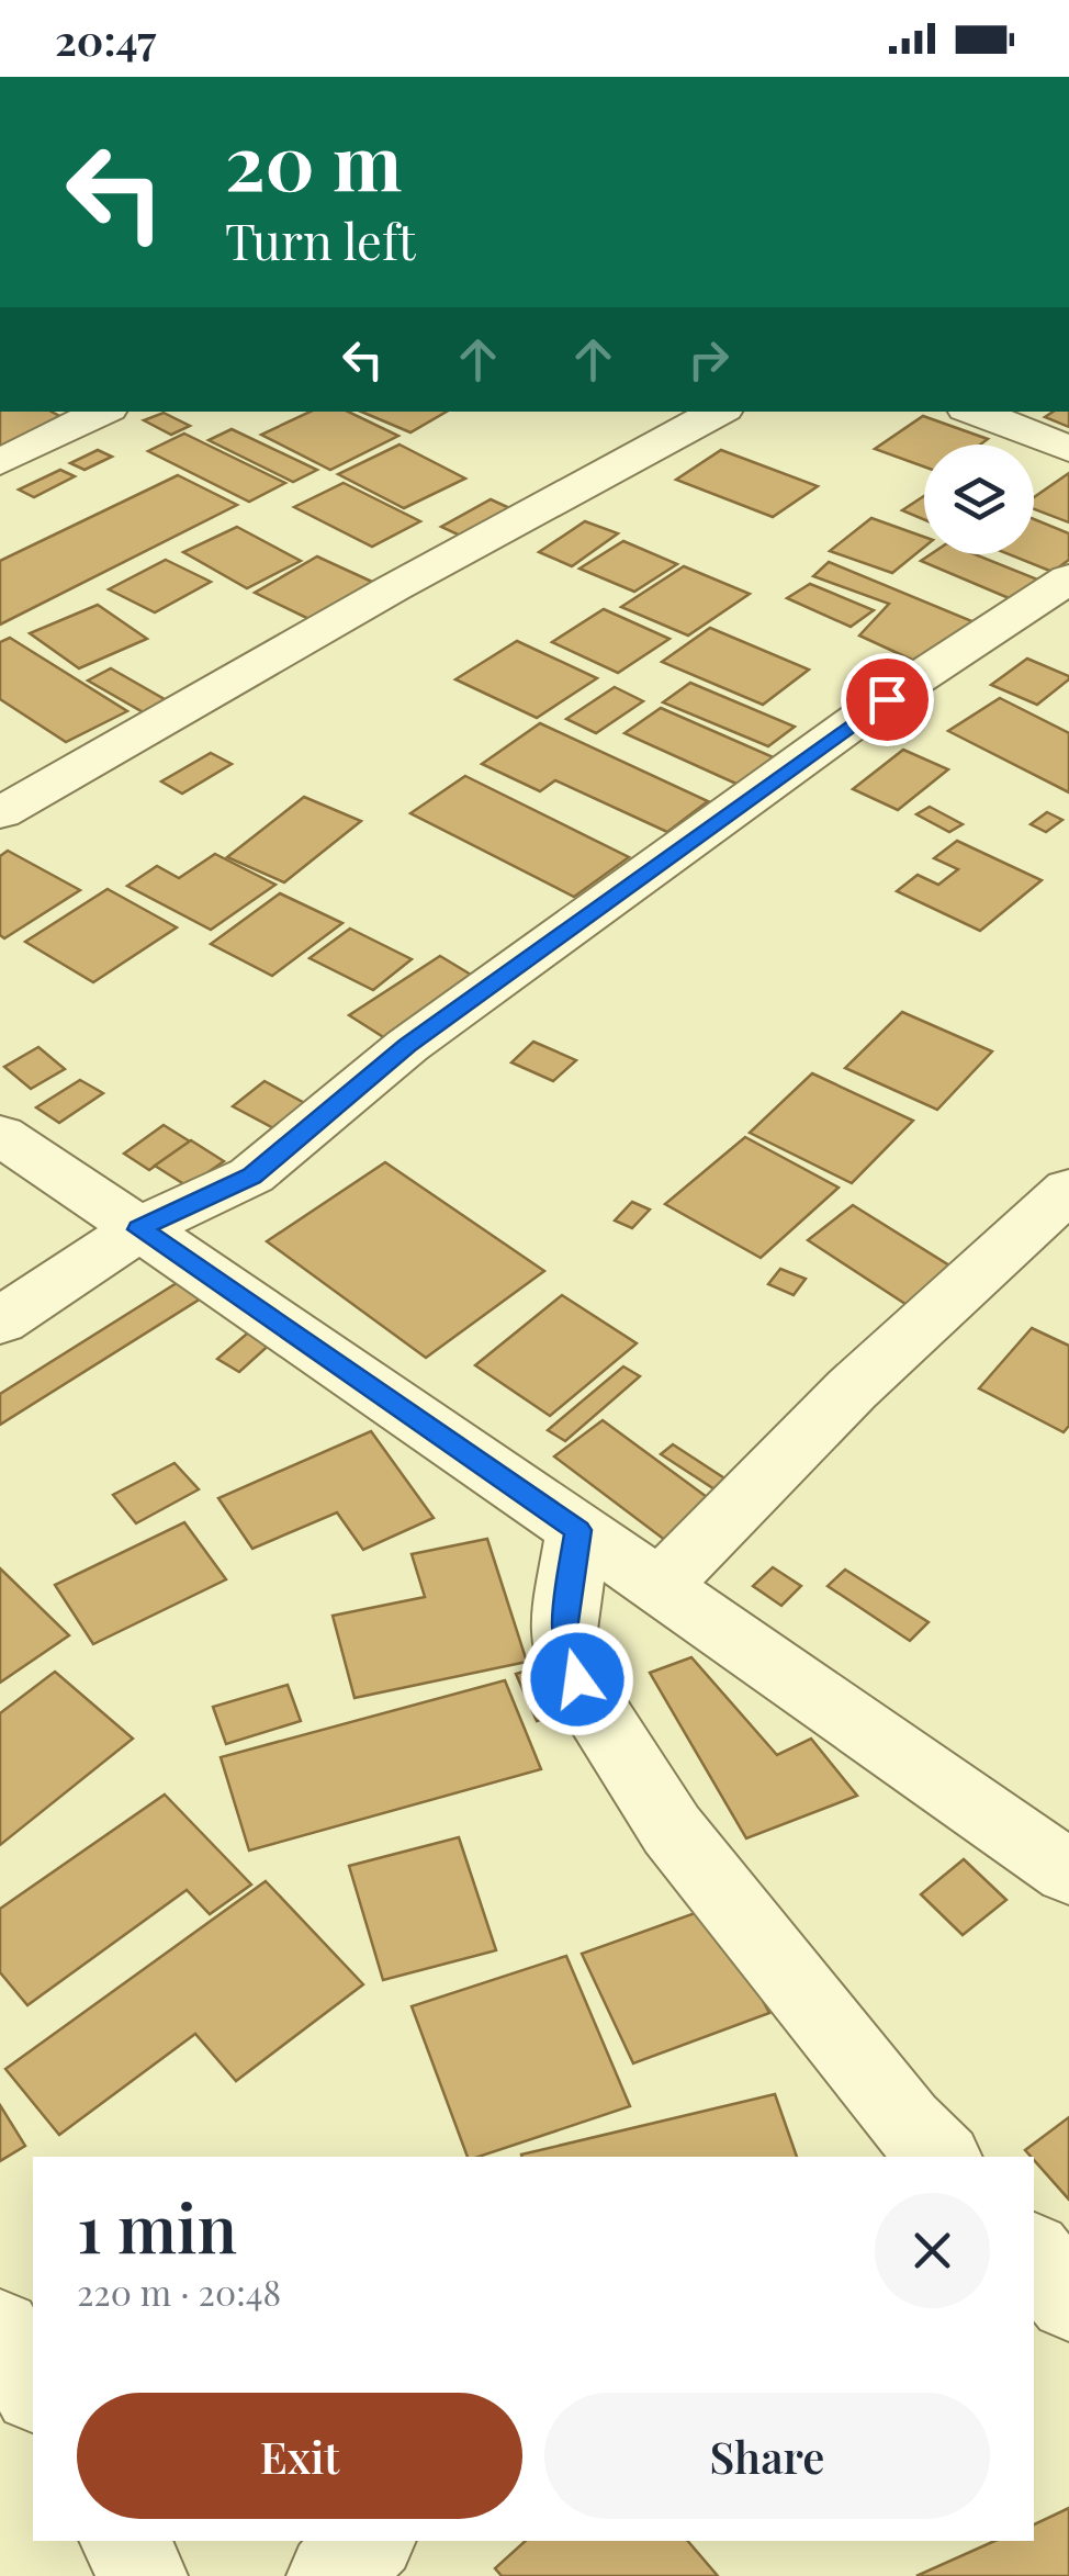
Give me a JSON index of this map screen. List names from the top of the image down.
{
  "page": {
    "status": "20:47",
    "turn": ["20 m", "Turn left"],
    "heading": ["1 min", "220 m · 20:48"],
    "buttons": ["Exit", "Share"]
  }
}
